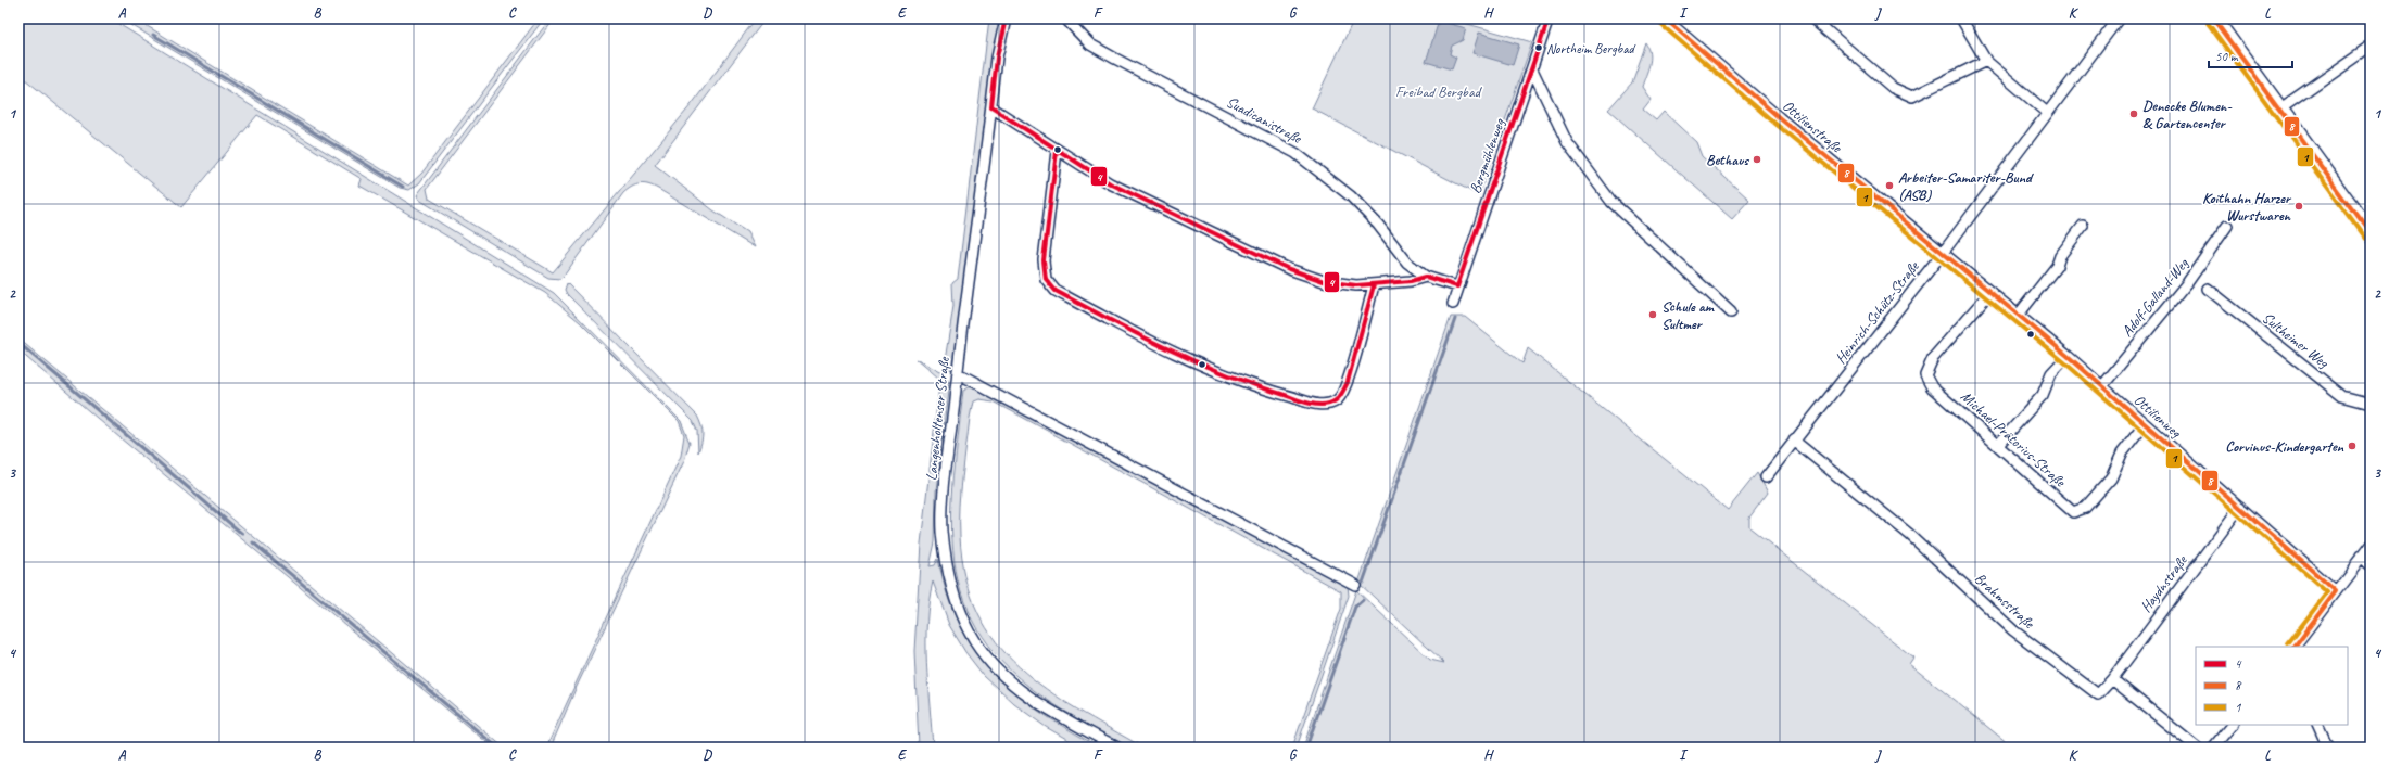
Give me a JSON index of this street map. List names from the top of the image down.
{
  "streets": {
    "street": [
      "Suadicanistraße",
      "Ottilienstraße",
      "Bergmühlenweg",
      "Adolf-Galland-Weg",
      "Heinrich-Schütz-Straße",
      "Sultheimer Weg",
      "Ottilienweg",
      "Langenholtenser Straße",
      "Michael-Prätorius-Straße",
      "Haydnstraße",
      "Brahmsstraße"
    ]
  },
  "crossings": [
    ["Ottilienstraße", "Heinrich-Schütz-Straße"],
    ["Ottilienstraße", "Ottilienweg"],
    ["Adolf-Galland-Weg", "Ottilienweg"],
    ["Heinrich-Schütz-Straße", "Ottilienweg"],
    ["Heinrich-Schütz-Straße", "Brahmsstraße"],
    ["Ottilienweg", "Michael-Prätorius-Straße"],
    ["Ottilienweg", "Haydnstraße"],
    ["Haydnstraße", "Brahmsstraße"]
  ],
  "parks": ["Freibad Bergbad"],
  "places": [
    "Northeim Bergbad",
    "Denecke Blumen- & Gartencenter",
    "Bethaus",
    "Arbeiter-Samariter-Bund (ASB)",
    "Koithahn Harzer Wurstwaren",
    "Schule am Sultmer",
    "Corvinus-Kindergarten"
  ],
  "lines": ["transit line 4", "transit line 8", "transit line 1"],
  "legend": ["4", "8", "1"],
  "scale_bar": "50 m",
  "grid": {
    "columns": [
      "A",
      "B",
      "C",
      "D",
      "E",
      "F",
      "G",
      "H",
      "I",
      "J",
      "K",
      "L"
    ],
    "rows": [
      "1",
      "2",
      "3",
      "4"
    ]
  }
}
